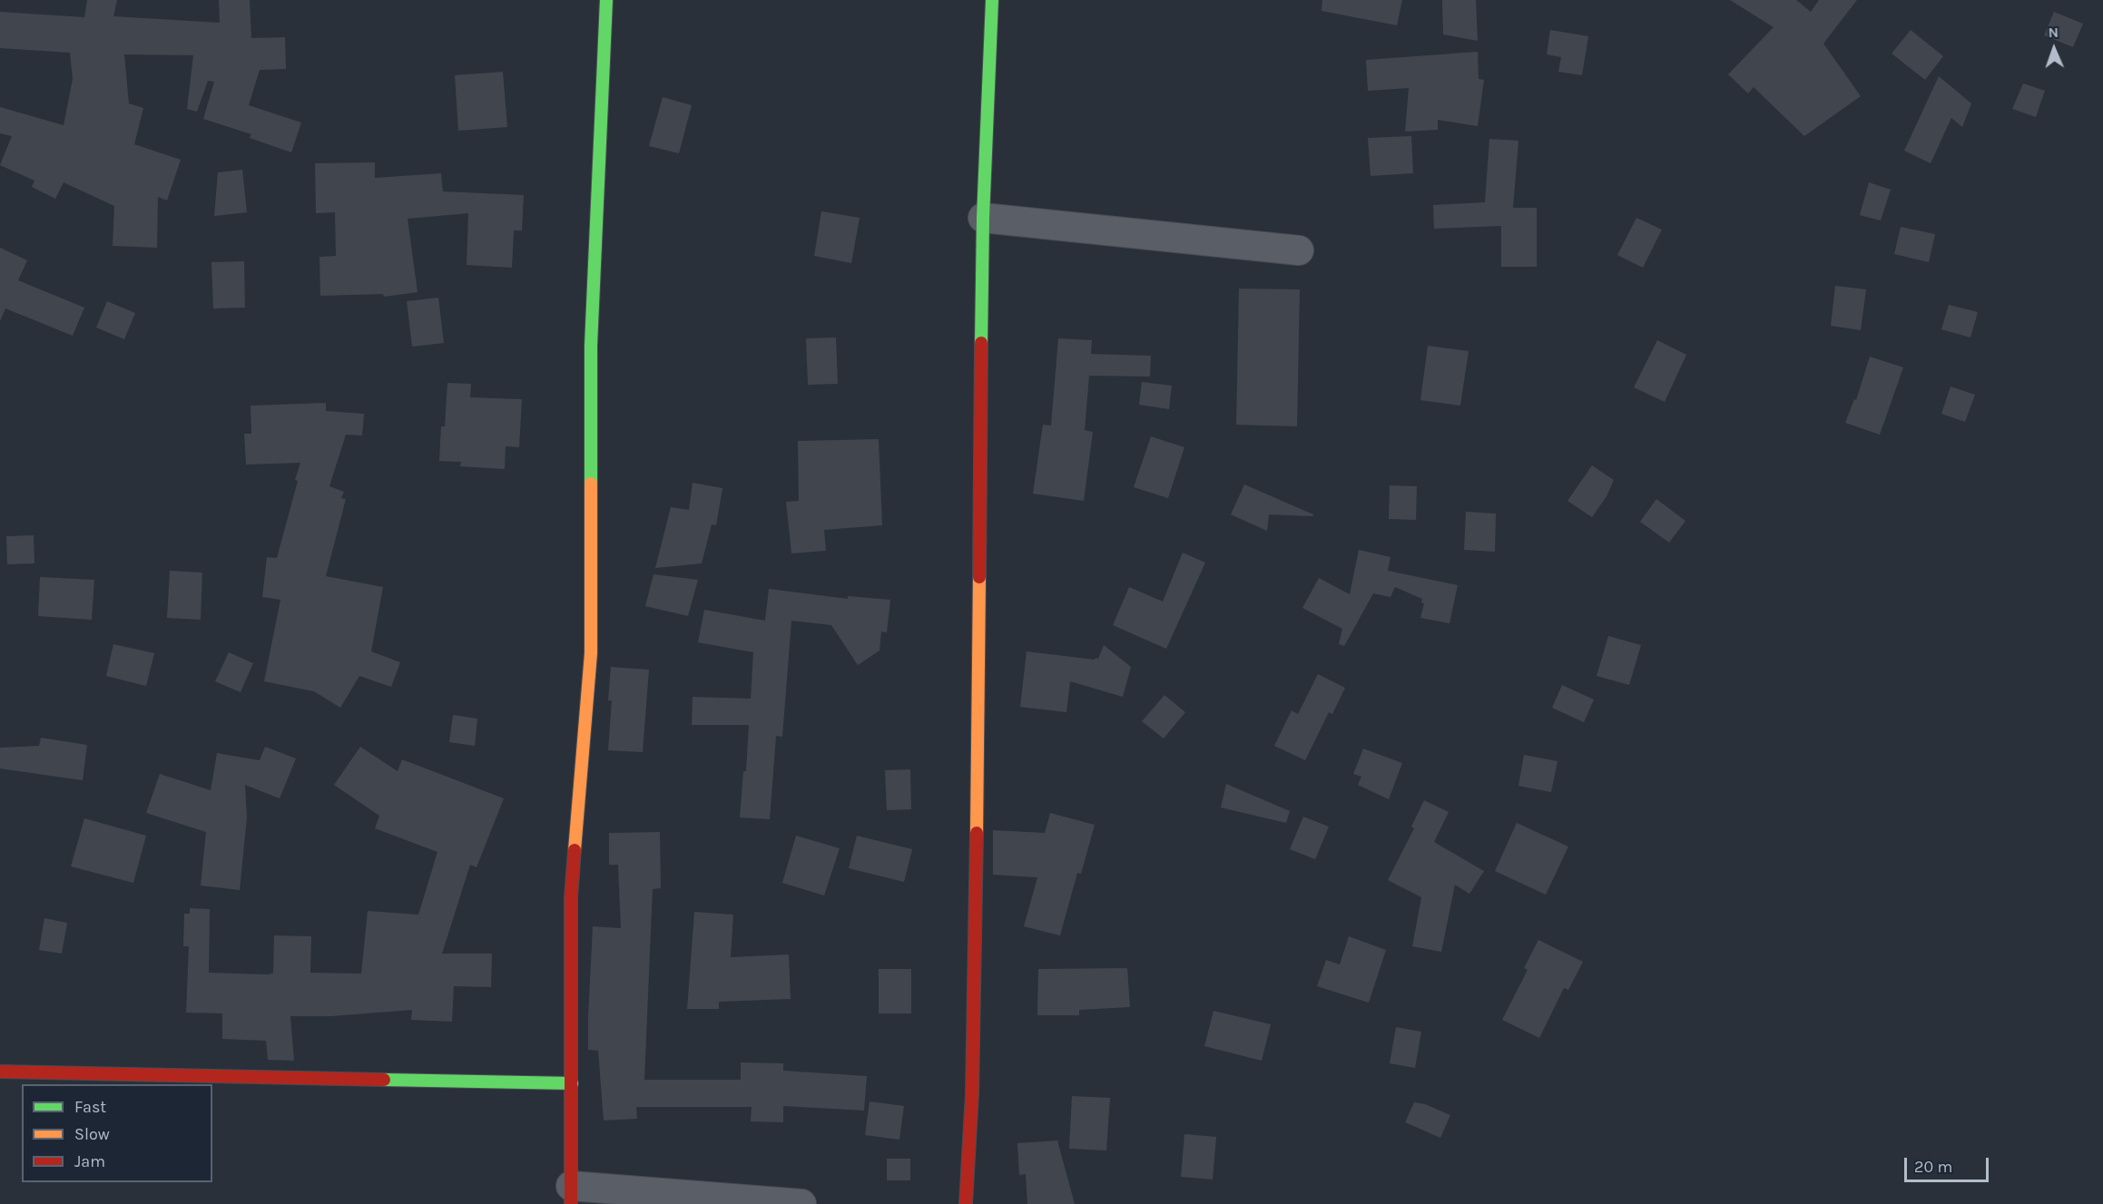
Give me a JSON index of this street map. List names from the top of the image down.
{
  "legend": ["Fast", "Slow", "Jam"],
  "scale_bar": "20 m",
  "north": "top"
}
